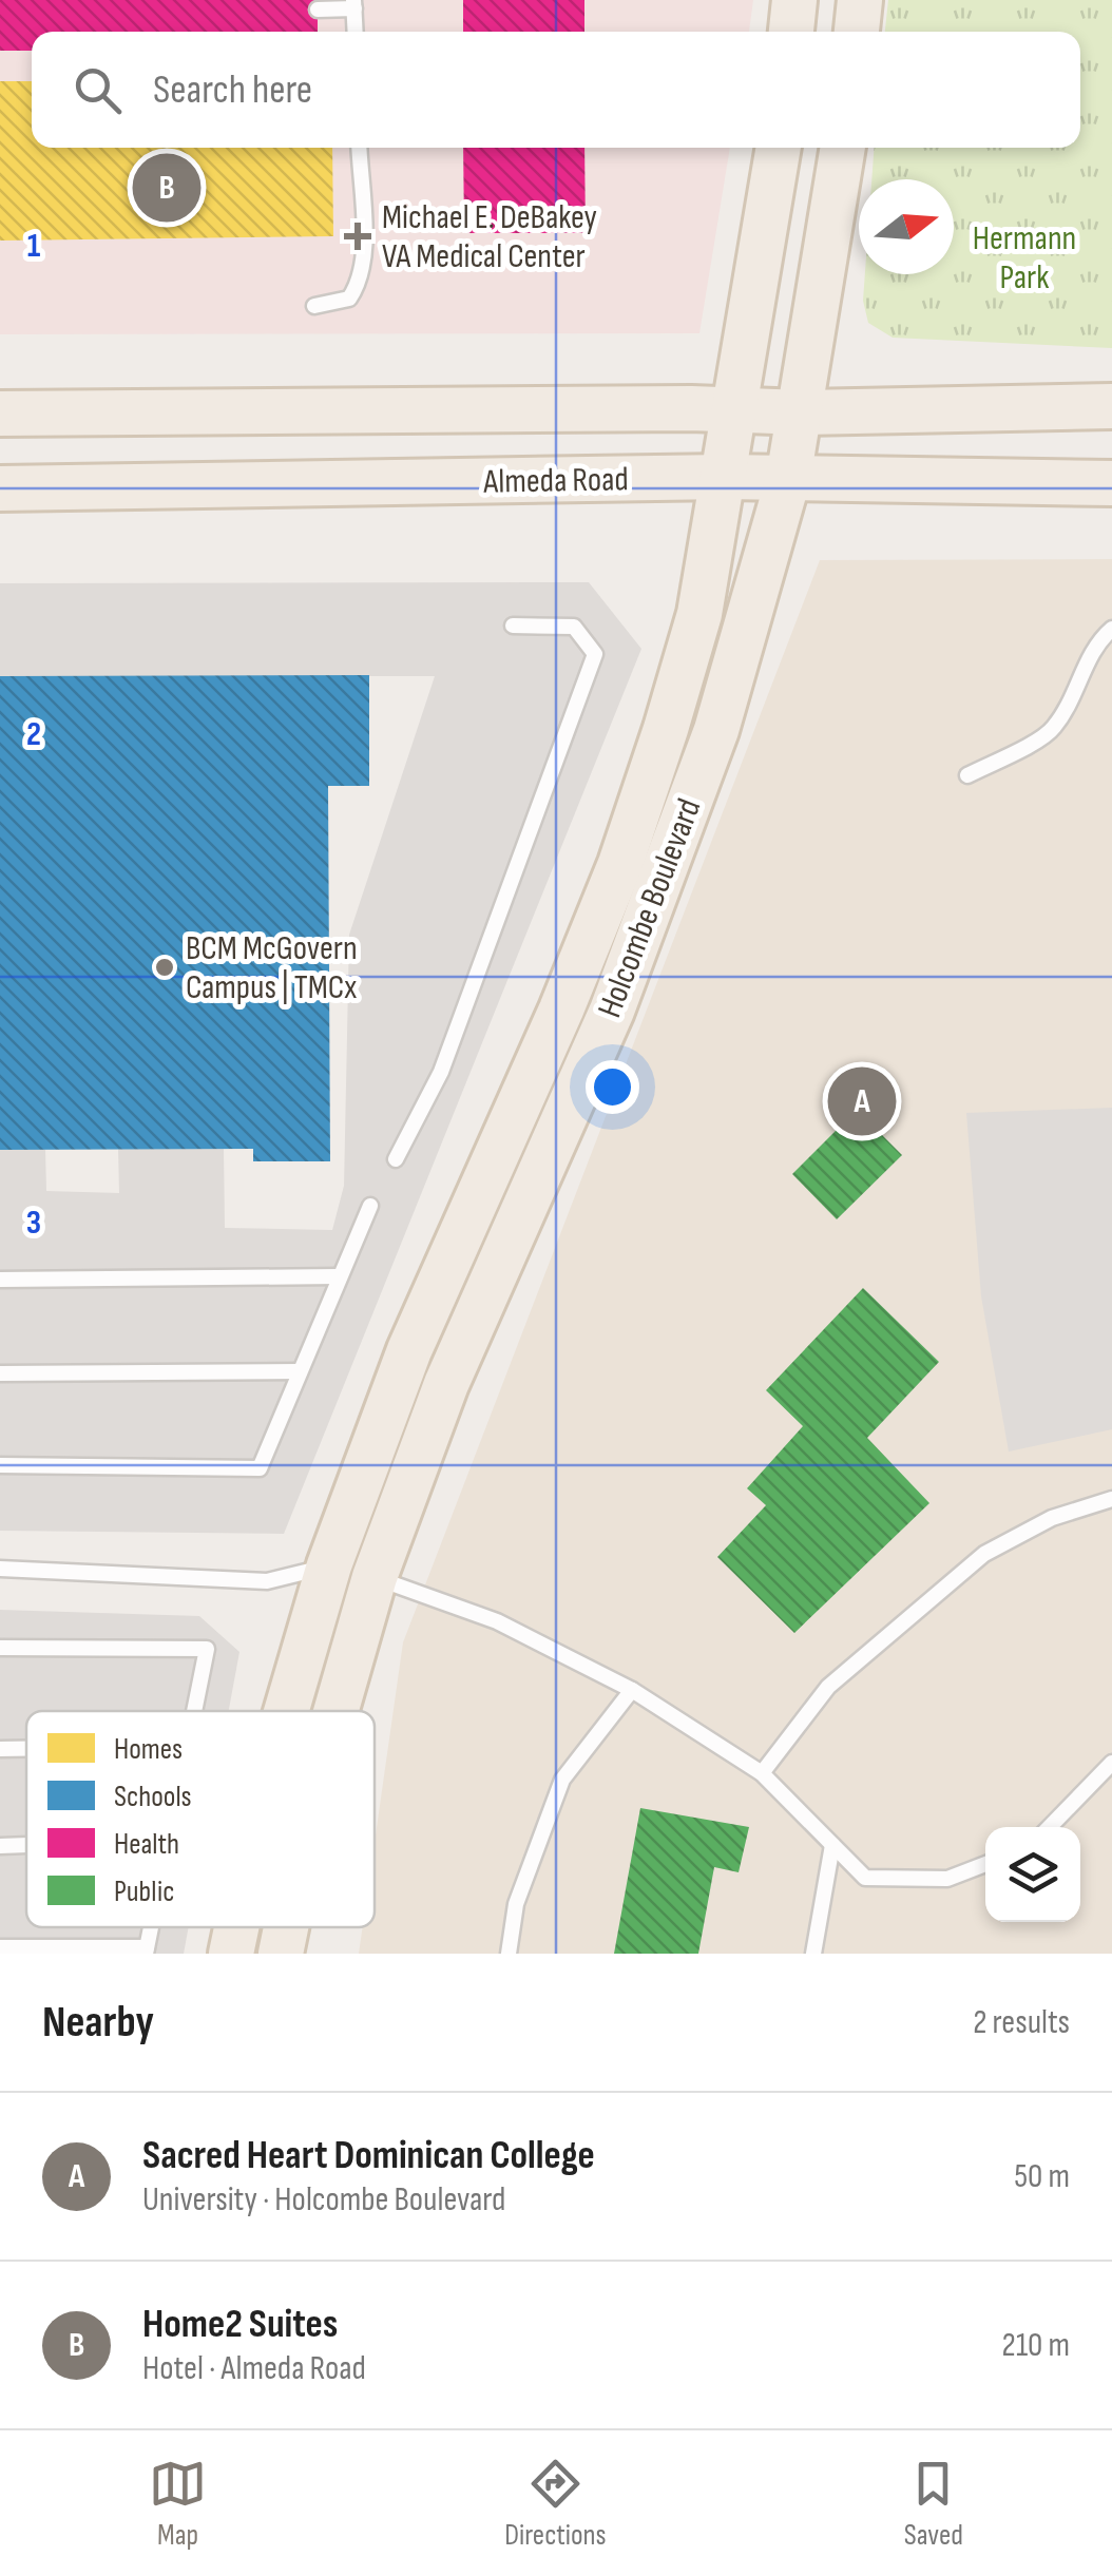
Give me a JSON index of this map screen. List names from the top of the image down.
{
  "streets": {
    "main road": ["Almeda Road", "Holcombe Boulevard"]
  },
  "crossings": [
    ["Almeda Road", "Holcombe Boulevard"]
  ],
  "parks": ["Hermann Park"],
  "places": {
    "health": ["Michael E. DeBakey VA Medical Center"],
    "other": ["BCM McGovern Campus | TMCx"]
  },
  "legend": [
    "Homes",
    "Schools",
    "Health",
    "Public"
  ],
  "north": "right",
  "page": {
    "search": "Search here",
    "pins": ["B", "A"],
    "heading": ["Nearby", "2 results"],
    "list": [
      {
        "mark": "A",
        "name": "Sacred Heart Dominican College",
        "note": "University · Holcombe Boulevard",
        "value": "50 m"
      },
      {
        "mark": "B",
        "name": "Home2 Suites",
        "note": "Hotel · Almeda Road",
        "value": "210 m"
      }
    ],
    "nav": ["Map", "Directions", "Saved"]
  },
  "grid": {
    "rows": ["1", "2", "3"]
  }
}
